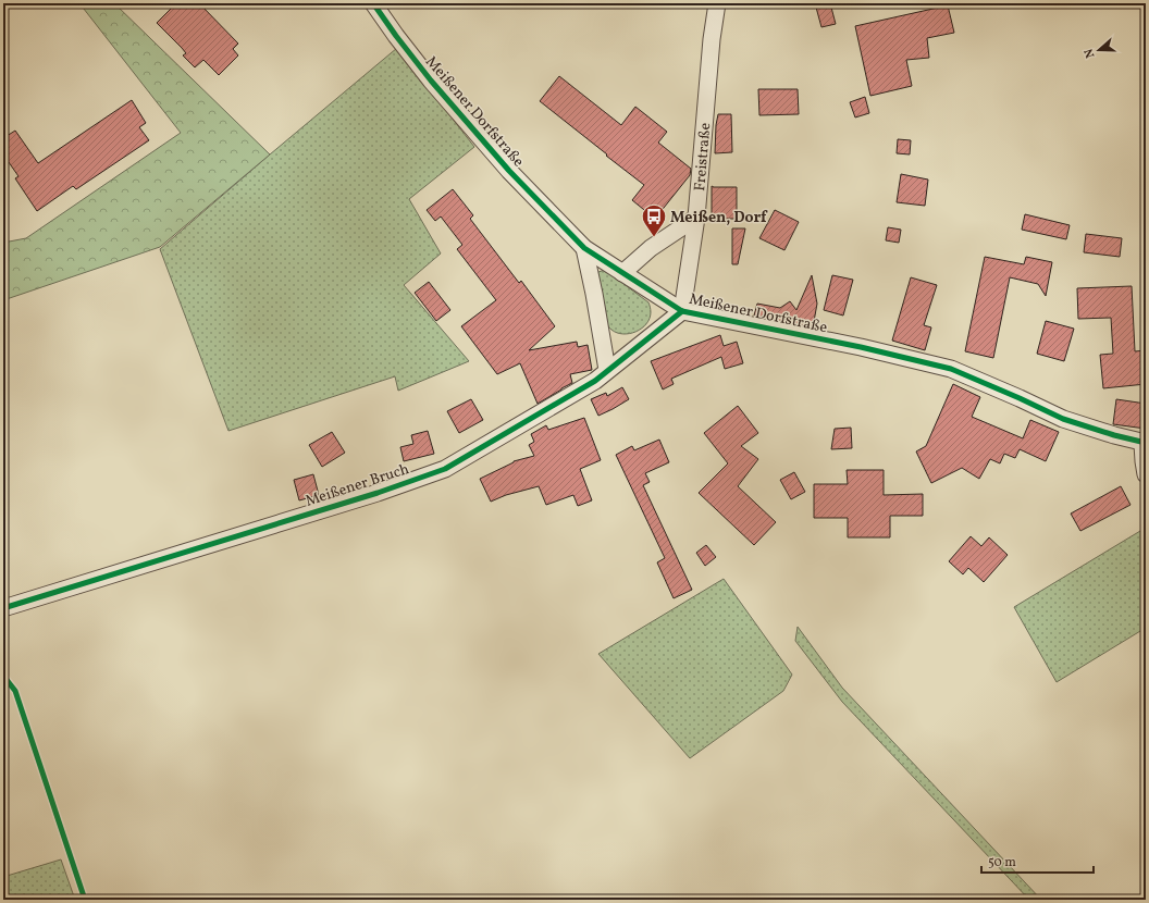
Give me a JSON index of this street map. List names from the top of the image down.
{
  "streets": {
    "street": ["Meißener Dorfstraße", "Freistraße", "Meißener Bruch"]
  },
  "crossings": [
    ["Meißener Dorfstraße", "Freistraße"],
    ["Meißener Dorfstraße", "Meißener Bruch"],
    ["Freistraße", "Meißener Bruch"]
  ],
  "places": {
    "bus stop": ["Meißen, Dorf"]
  },
  "scale_bar": "50 m",
  "north": "left"
}
